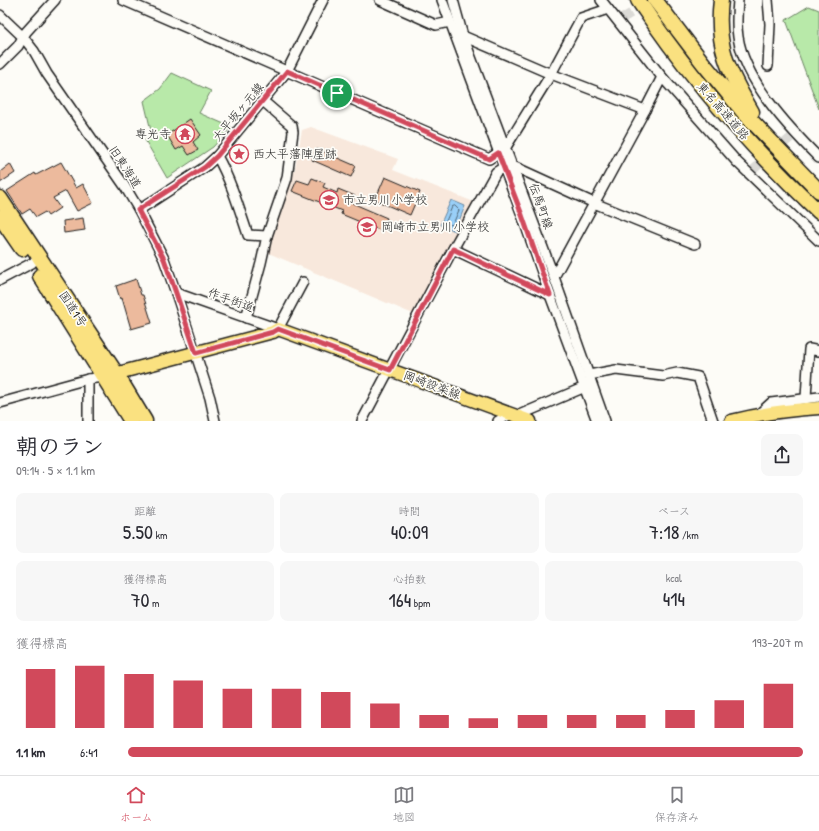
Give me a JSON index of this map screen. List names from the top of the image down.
{
  "streets": {
    "highway": ["東名高速道路", "国道1号"],
    "main road": ["岡崎設楽線"],
    "street": [
      "大平坂ヶ元線",
      "旧東海道",
      "伝馬町線",
      "作手街道"
    ]
  },
  "crossings": [
    ["大平坂ヶ元線", "旧東海道"],
    ["旧東海道", "作手街道"],
    ["作手街道", "岡崎設楽線"]
  ],
  "places": {
    "temple": ["専光寺"],
    "place": ["西大平藩陣屋跡"],
    "school or university": ["市立男川小学校", "岡崎市立男川小学校"]
  },
  "page": {
    "heading": ["朝のラン", "09:14 · 5 × 1.1 km"],
    "stats": [
      ["距離", "5.50 km"],
      ["時間", "40:09"],
      ["ペース", "7:18 /km"],
      ["獲得標高", "70 m"],
      ["心拍数", "164 bpm"],
      ["kcal", "414"]
    ],
    "chart": ["獲得標高", "193–207 m"],
    "list": [
      {
        "name": "1.1 km",
        "note": "6:41"
      }
    ],
    "tabs": ["ホーム", "地図", "保存済み"]
  }
}
